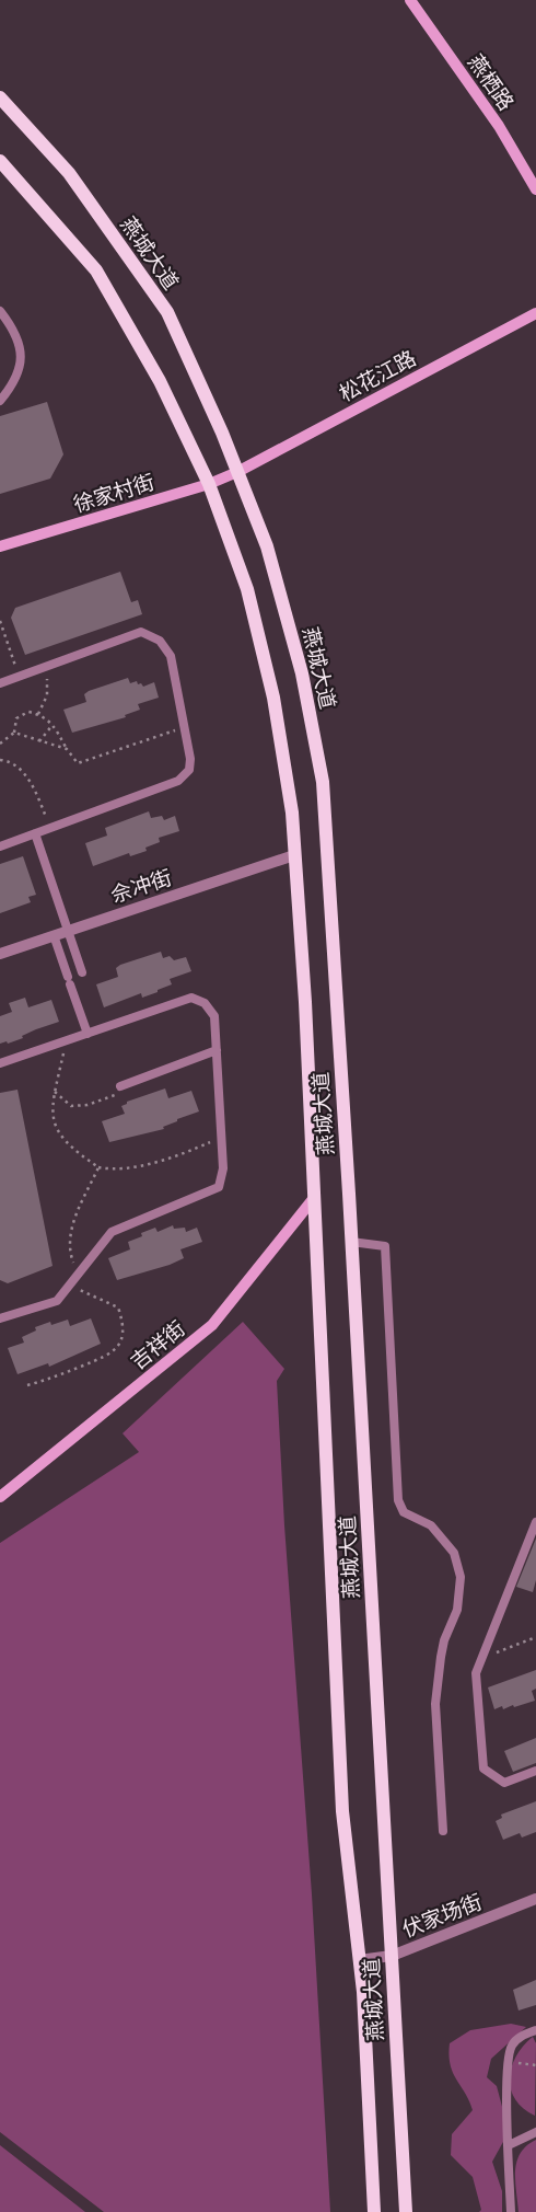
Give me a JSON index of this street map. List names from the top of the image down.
{
  "streets": {
    "main road": ["燕城大道"],
    "street": [
      "燕栖路",
      "松花江路",
      "徐家村街",
      "佘冲街",
      "吉祥街",
      "伏家场街"
    ]
  },
  "crossings": [
    ["燕城大道", "松花江路"],
    ["燕城大道", "徐家村街"],
    ["燕城大道", "佘冲街"],
    ["燕城大道", "吉祥街"],
    ["燕城大道", "伏家场街"],
    ["松花江路", "徐家村街"]
  ]
}
